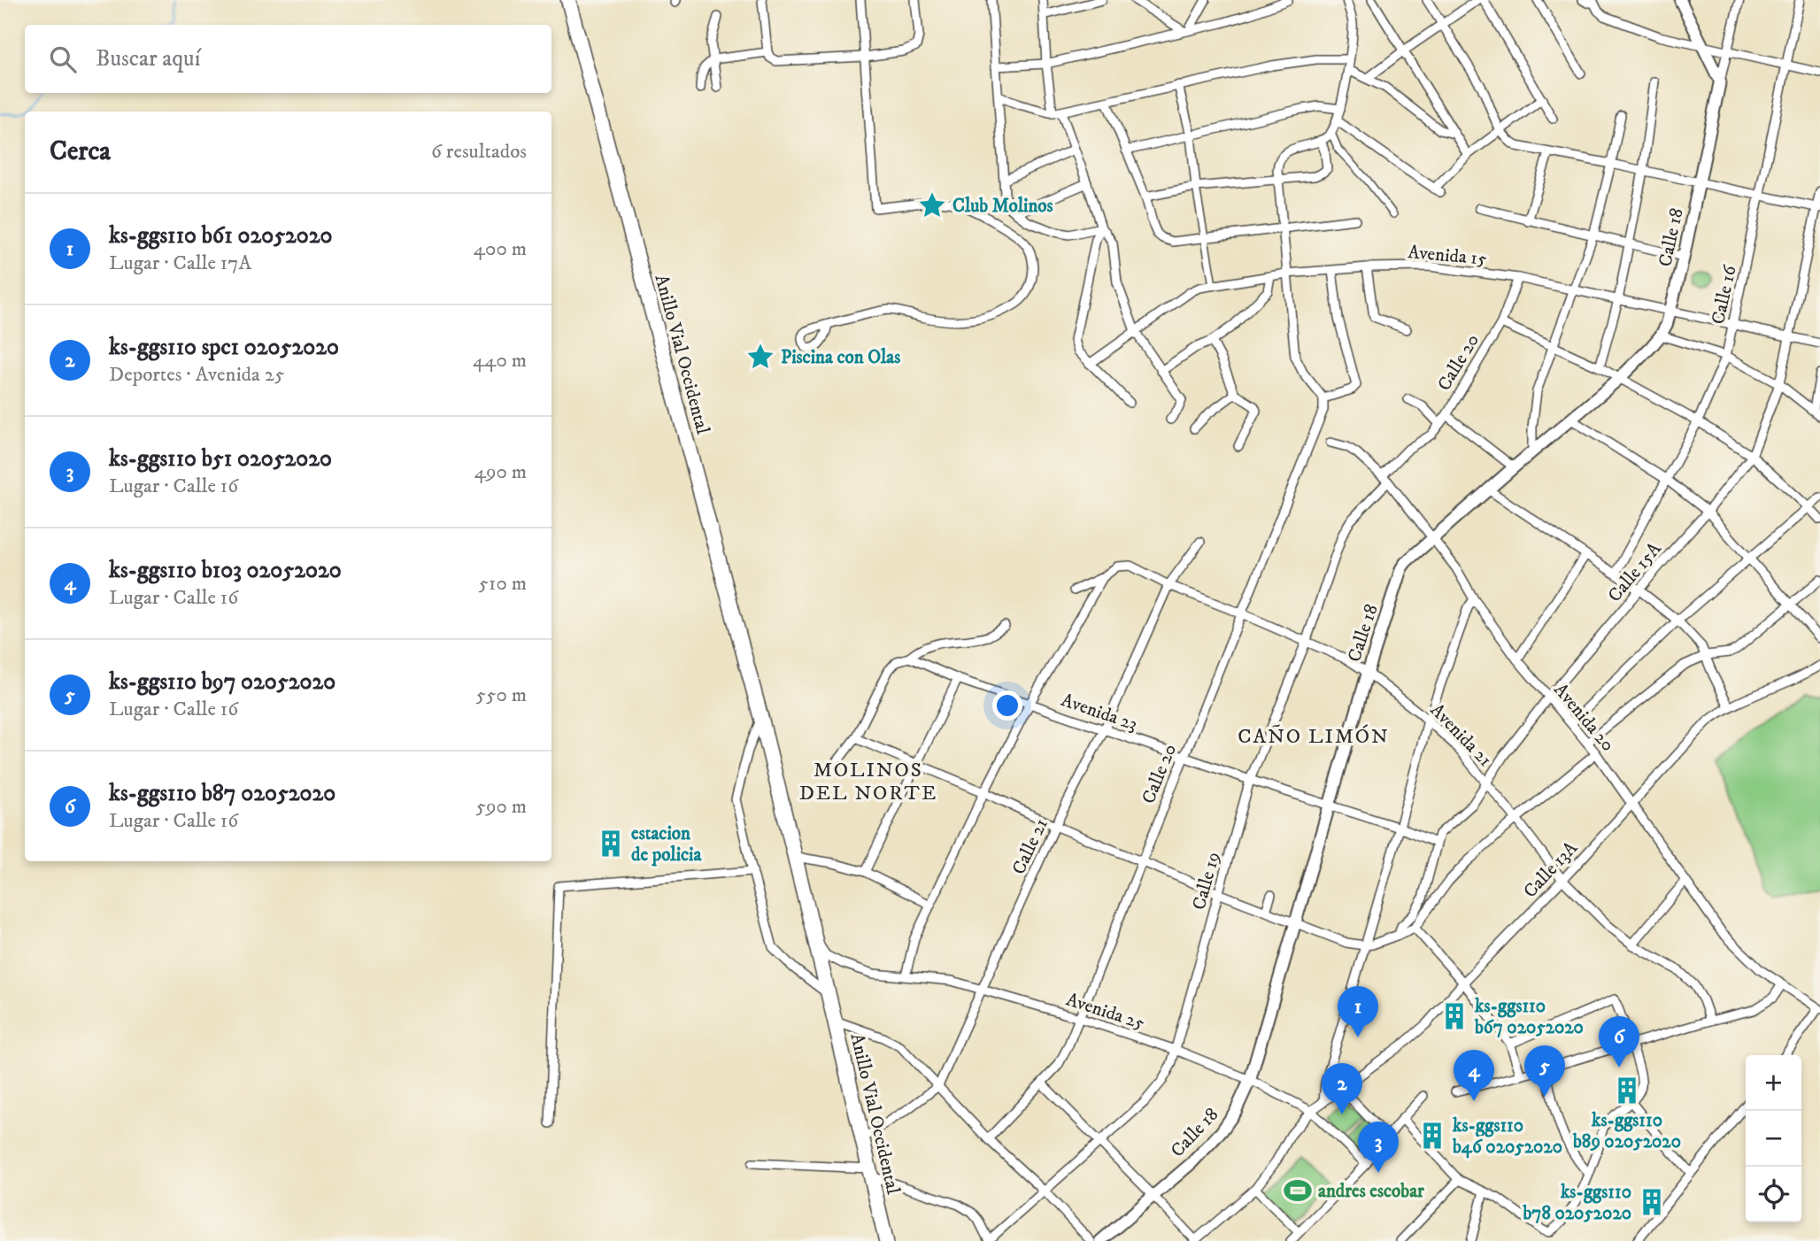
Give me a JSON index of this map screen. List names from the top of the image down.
{
  "streets": {
    "highway": ["Anillo Vial Occidental"],
    "street": [
      "Calle 18",
      "Avenida 15",
      "Calle 16",
      "Calle 20",
      "Calle 15A",
      "Avenida 23",
      "Avenida 20",
      "Avenida 21",
      "Calle 21",
      "Calle 13A",
      "Calle 19",
      "Avenida 25"
    ]
  },
  "crossings": [
    ["Calle 18", "Avenida 15"],
    ["Calle 18", "Avenida 23"],
    ["Calle 18", "Avenida 20"],
    ["Calle 18", "Avenida 21"],
    ["Calle 18", "Avenida 25"],
    ["Avenida 15", "Calle 16"],
    ["Avenida 15", "Calle 20"],
    ["Avenida 15", "Calle 15A"],
    ["Anillo Vial Occidental", "Calle 21"],
    ["Anillo Vial Occidental", "Avenida 25"],
    ["Calle 20", "Avenida 23"],
    ["Calle 20", "Avenida 20"],
    ["Calle 20", "Avenida 21"],
    ["Calle 20", "Calle 19"],
    ["Calle 20", "Avenida 25"],
    ["Calle 15A", "Avenida 23"],
    ["Calle 15A", "Avenida 20"],
    ["Calle 15A", "Avenida 21"],
    ["Avenida 23", "Calle 21"],
    ["Avenida 23", "Calle 19"],
    ["Avenida 20", "Calle 13A"],
    ["Avenida 20", "Calle 19"],
    ["Avenida 21", "Calle 21"],
    ["Avenida 21", "Calle 13A"],
    ["Avenida 21", "Calle 19"],
    ["Calle 21", "Avenida 25"],
    ["Calle 13A", "Avenida 25"],
    ["Calle 19", "Avenida 25"]
  ],
  "districts": ["CAÑO LIMÓN", "MOLINOS DEL NORTE"],
  "places": {
    "place": ["Club Molinos", "Piscina con Olas"],
    "building": [
      "estacion de policia",
      "ks-ggs110 b67 02052020",
      "ks-ggs110 b89 02052020",
      "ks-ggs110 b46 02052020",
      "ks-ggs110 b78 02052020"
    ],
    "sports": ["andres escobar"]
  },
  "page": {
    "search": "Buscar aquí",
    "heading": ["Cerca", "6 resultados"],
    "list": [
      {
        "mark": "1",
        "name": "ks-ggs110 b61 02052020",
        "note": "Lugar · Calle 17A",
        "value": "400 m"
      },
      {
        "mark": "2",
        "name": "ks-ggs110 spc1 02052020",
        "note": "Deportes · Avenida 25",
        "value": "440 m"
      },
      {
        "mark": "3",
        "name": "ks-ggs110 b51 02052020",
        "note": "Lugar · Calle 16",
        "value": "490 m"
      },
      {
        "mark": "4",
        "name": "ks-ggs110 b103 02052020",
        "note": "Lugar · Calle 16",
        "value": "510 m"
      },
      {
        "mark": "5",
        "name": "ks-ggs110 b97 02052020",
        "note": "Lugar · Calle 16",
        "value": "550 m"
      },
      {
        "mark": "6",
        "name": "ks-ggs110 b87 02052020",
        "note": "Lugar · Calle 16",
        "value": "590 m"
      }
    ],
    "pins": [
      "1",
      "6",
      "5",
      "4",
      "2",
      "3"
    ],
    "map_buttons": ["+", "−"]
  }
}
